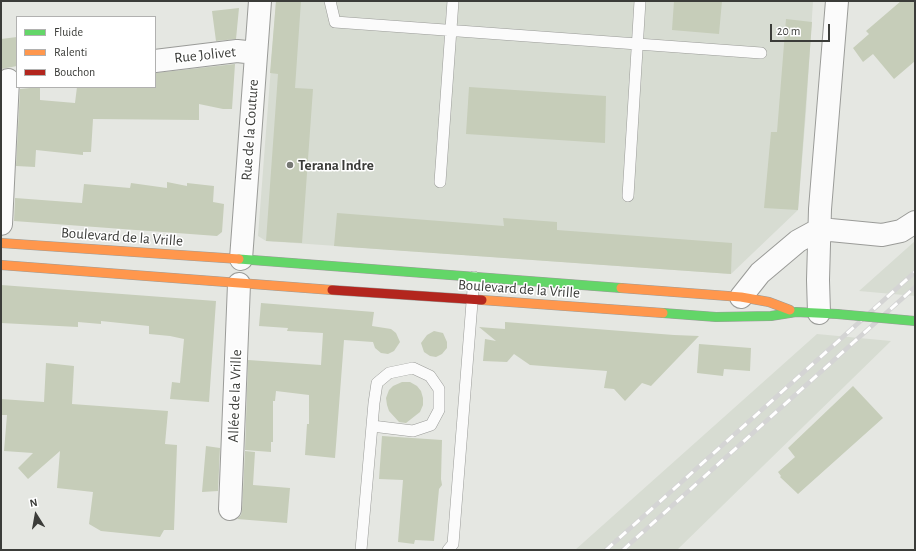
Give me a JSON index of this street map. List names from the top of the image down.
{
  "streets": {
    "main road": ["Boulevard de la Vrille"],
    "street": ["Rue Jolivet", "Rue de la Couture", "Allée de la Vrille"]
  },
  "crossings": [
    ["Rue Jolivet", "Rue de la Couture"],
    ["Rue de la Couture", "Boulevard de la Vrille"],
    ["Boulevard de la Vrille", "Allée de la Vrille"]
  ],
  "places": ["Terana Indre"],
  "legend": ["Fluide", "Ralenti", "Bouchon"],
  "scale_bar": "20 m",
  "north": "top"
}
